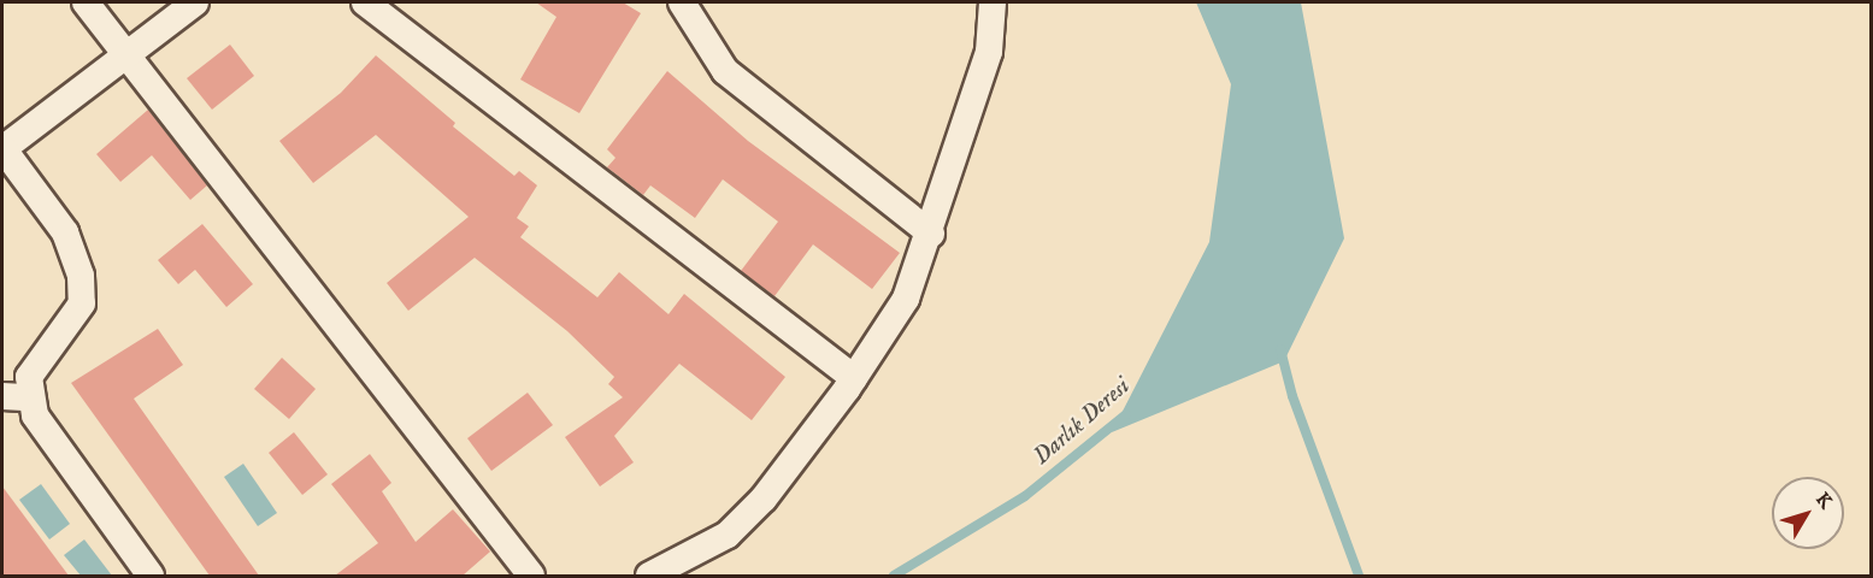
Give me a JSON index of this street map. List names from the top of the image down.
{
  "water": ["Darlık Deresi"],
  "north": "top right"
}
